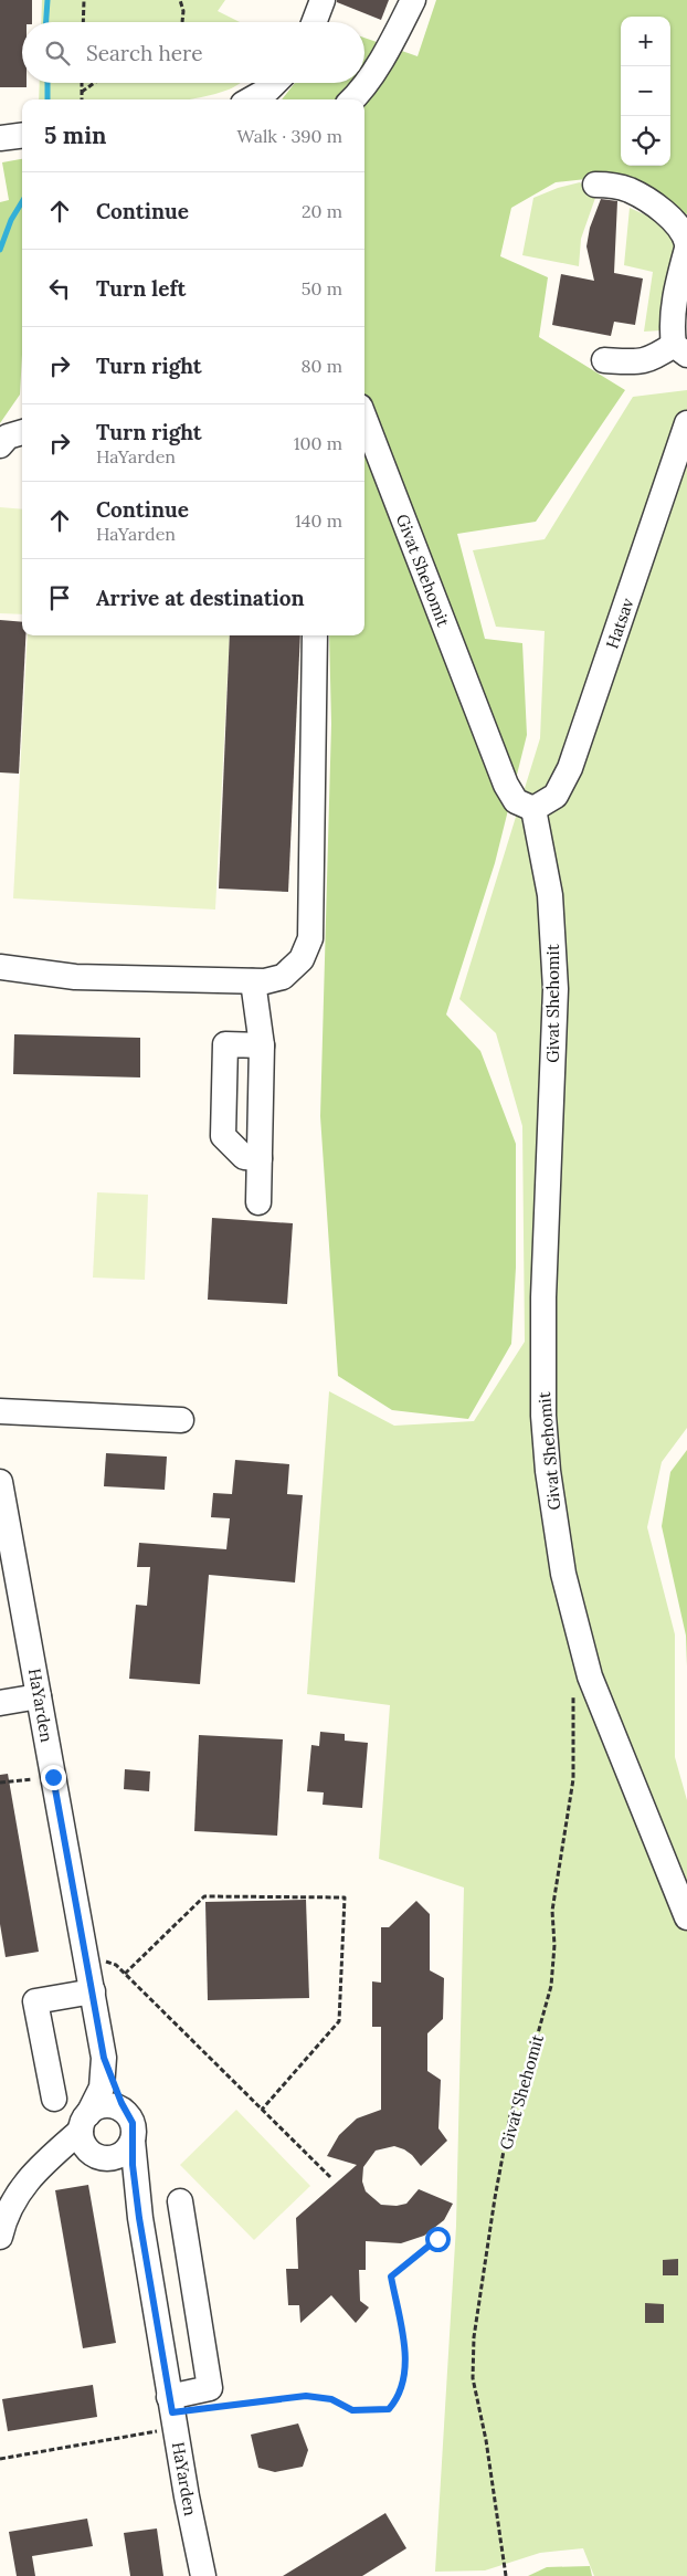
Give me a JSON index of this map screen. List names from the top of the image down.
{
  "streets": {
    "street": ["Givat Shehomit", "Hatsav", "HaYarden"]
  },
  "crossings": [
    ["Givat Shehomit", "Hatsav"]
  ],
  "page": {
    "map_buttons": ["+", "−"],
    "search": "Search here",
    "heading": ["5 min", "Walk · 390 m"],
    "list": [
      ["Continue", "20 m"],
      ["Turn left", "50 m"],
      ["Turn right", "80 m"],
      ["Turn right", "HaYarden", "100 m"],
      ["Continue", "HaYarden", "140 m"],
      "Arrive at destination"
    ]
  }
}
